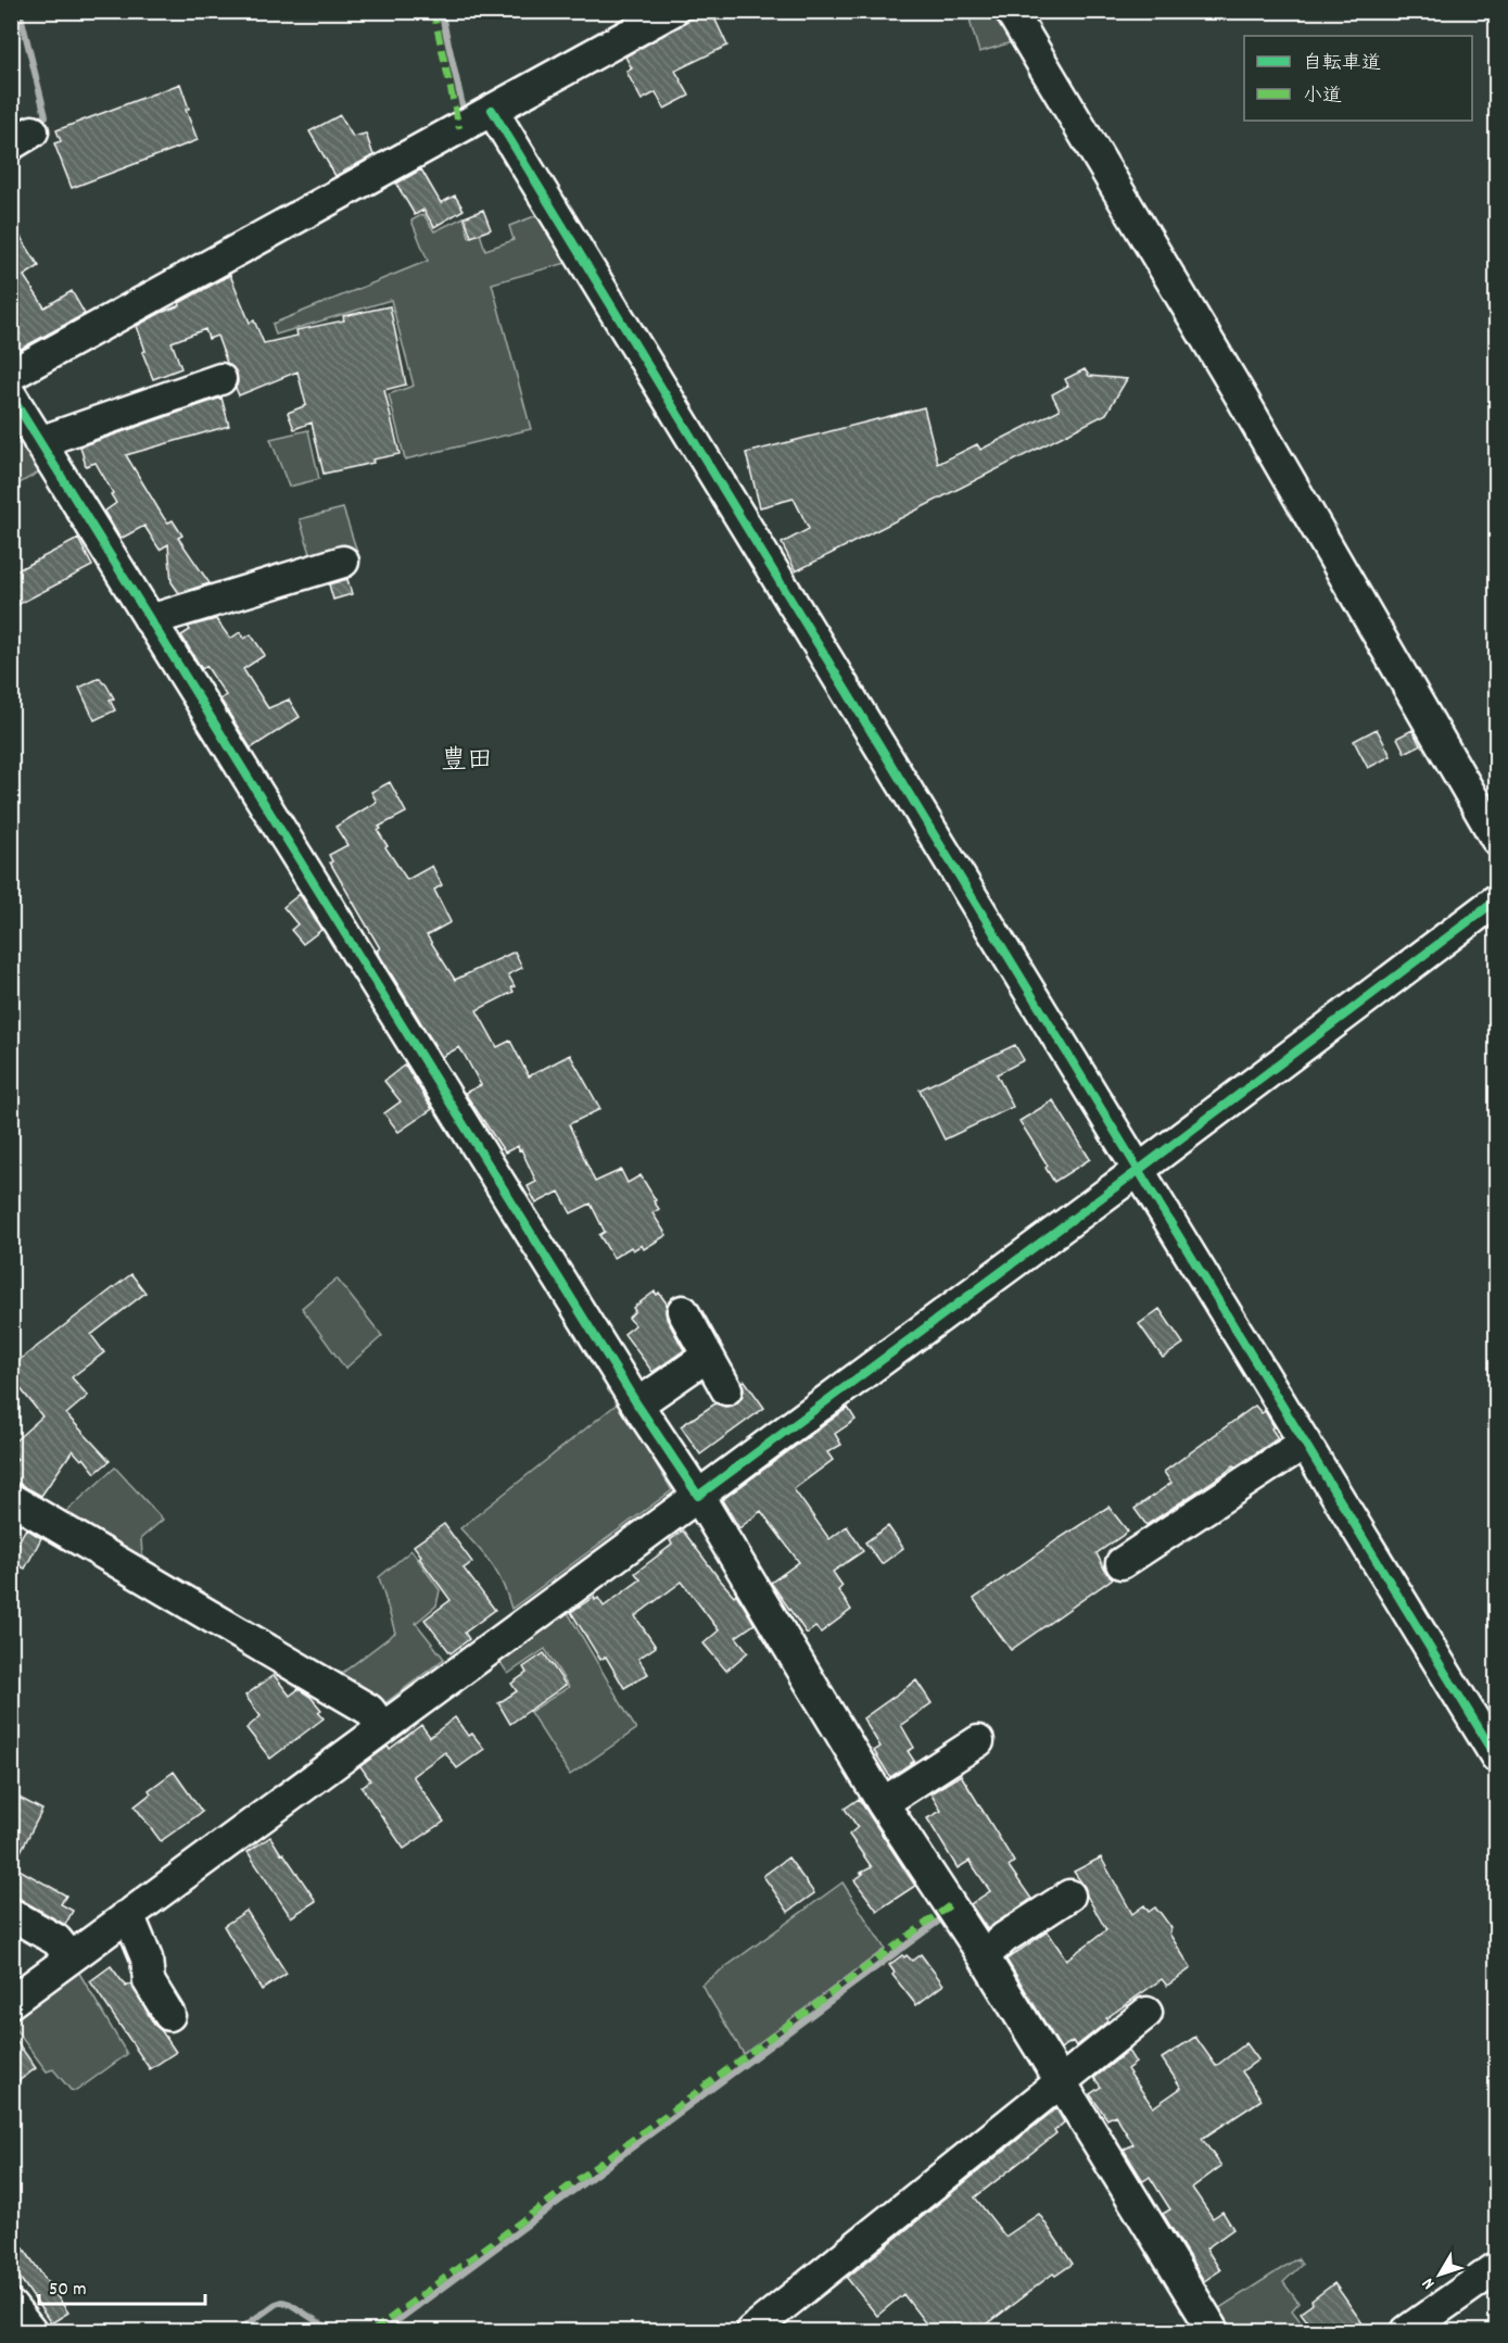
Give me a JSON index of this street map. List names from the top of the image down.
{
  "districts": ["豊田"],
  "legend": ["自転車道", "小道"],
  "scale_bar": "50 m",
  "north": "bottom left"
}
